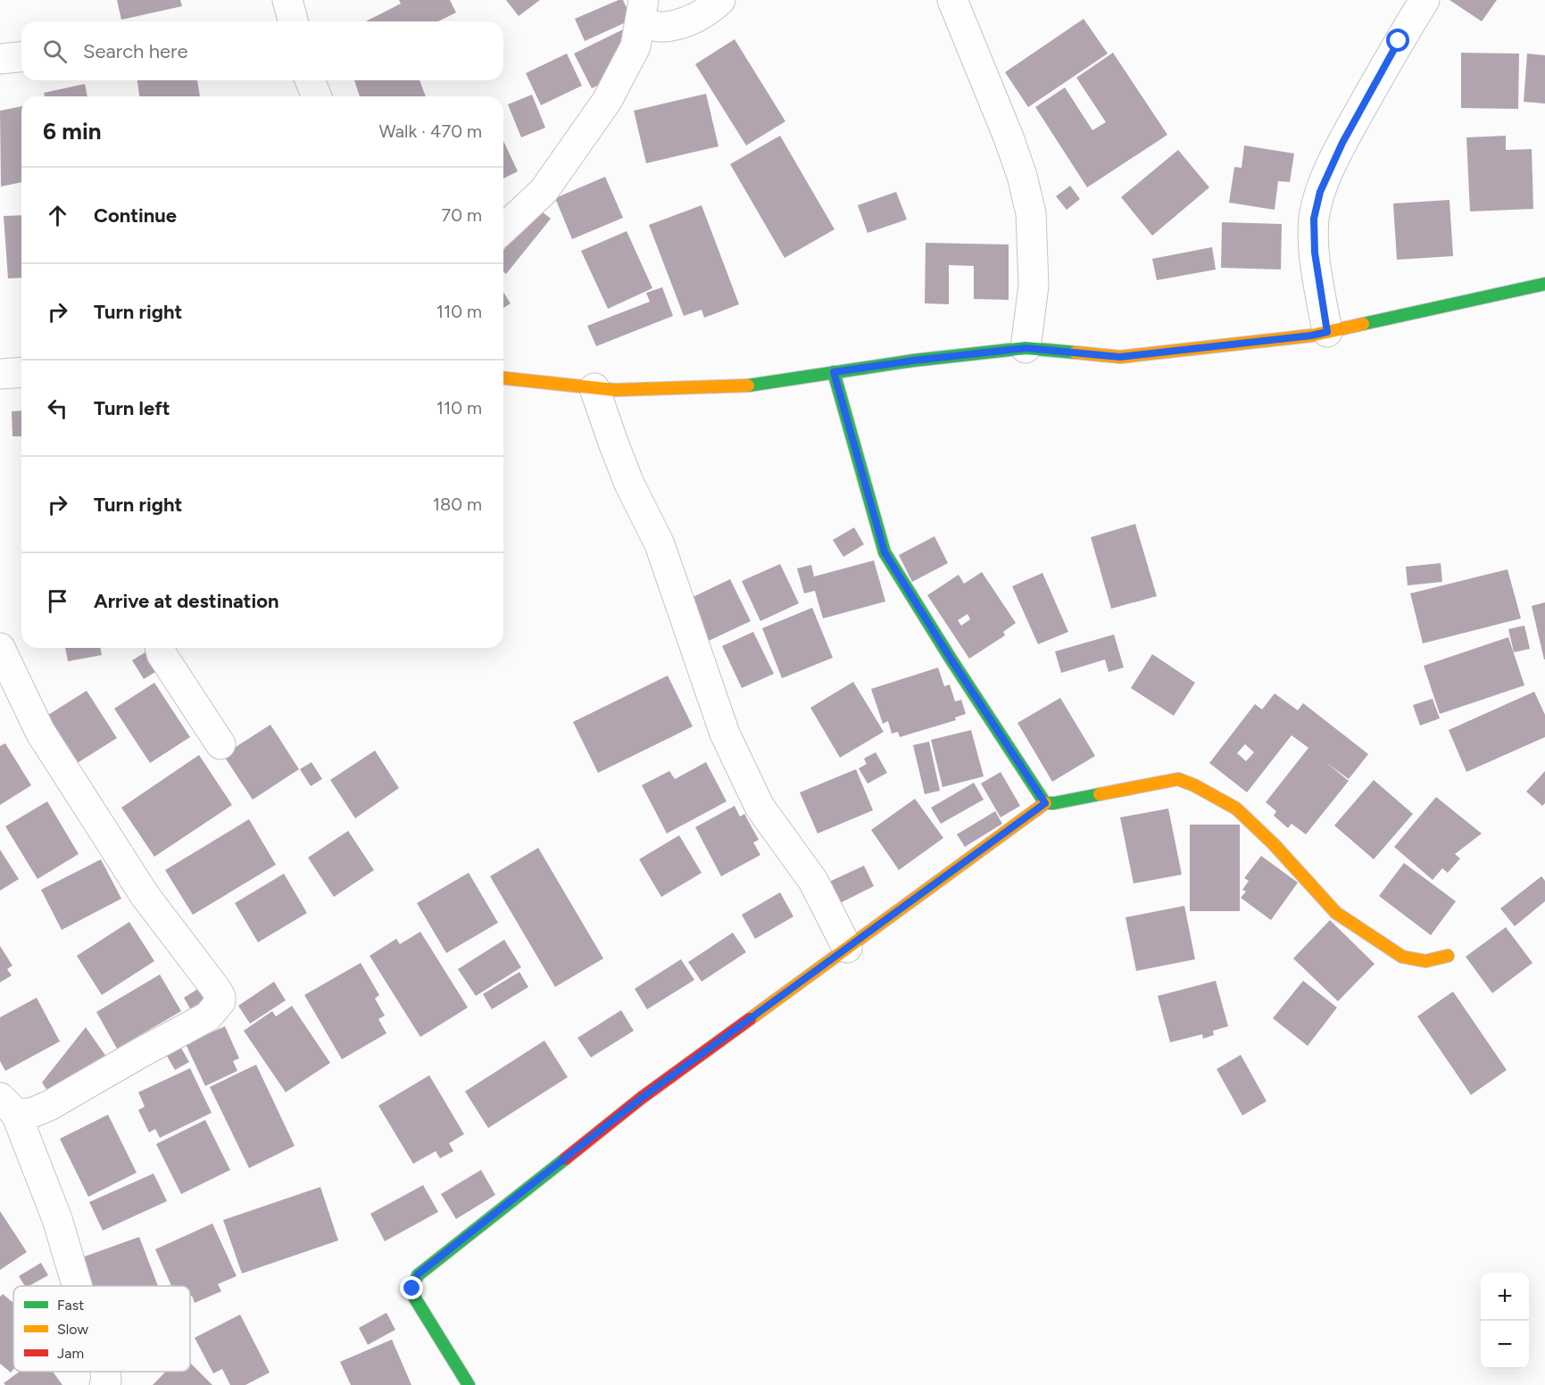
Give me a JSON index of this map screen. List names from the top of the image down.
{
  "legend": ["Fast", "Slow", "Jam"],
  "page": {
    "search": "Search here",
    "heading": ["6 min", "Walk · 470 m"],
    "list": [
      ["Continue", "70 m"],
      ["Turn right", "110 m"],
      ["Turn left", "110 m"],
      ["Turn right", "180 m"],
      "Arrive at destination"
    ],
    "map_buttons": ["+", "−"]
  }
}
